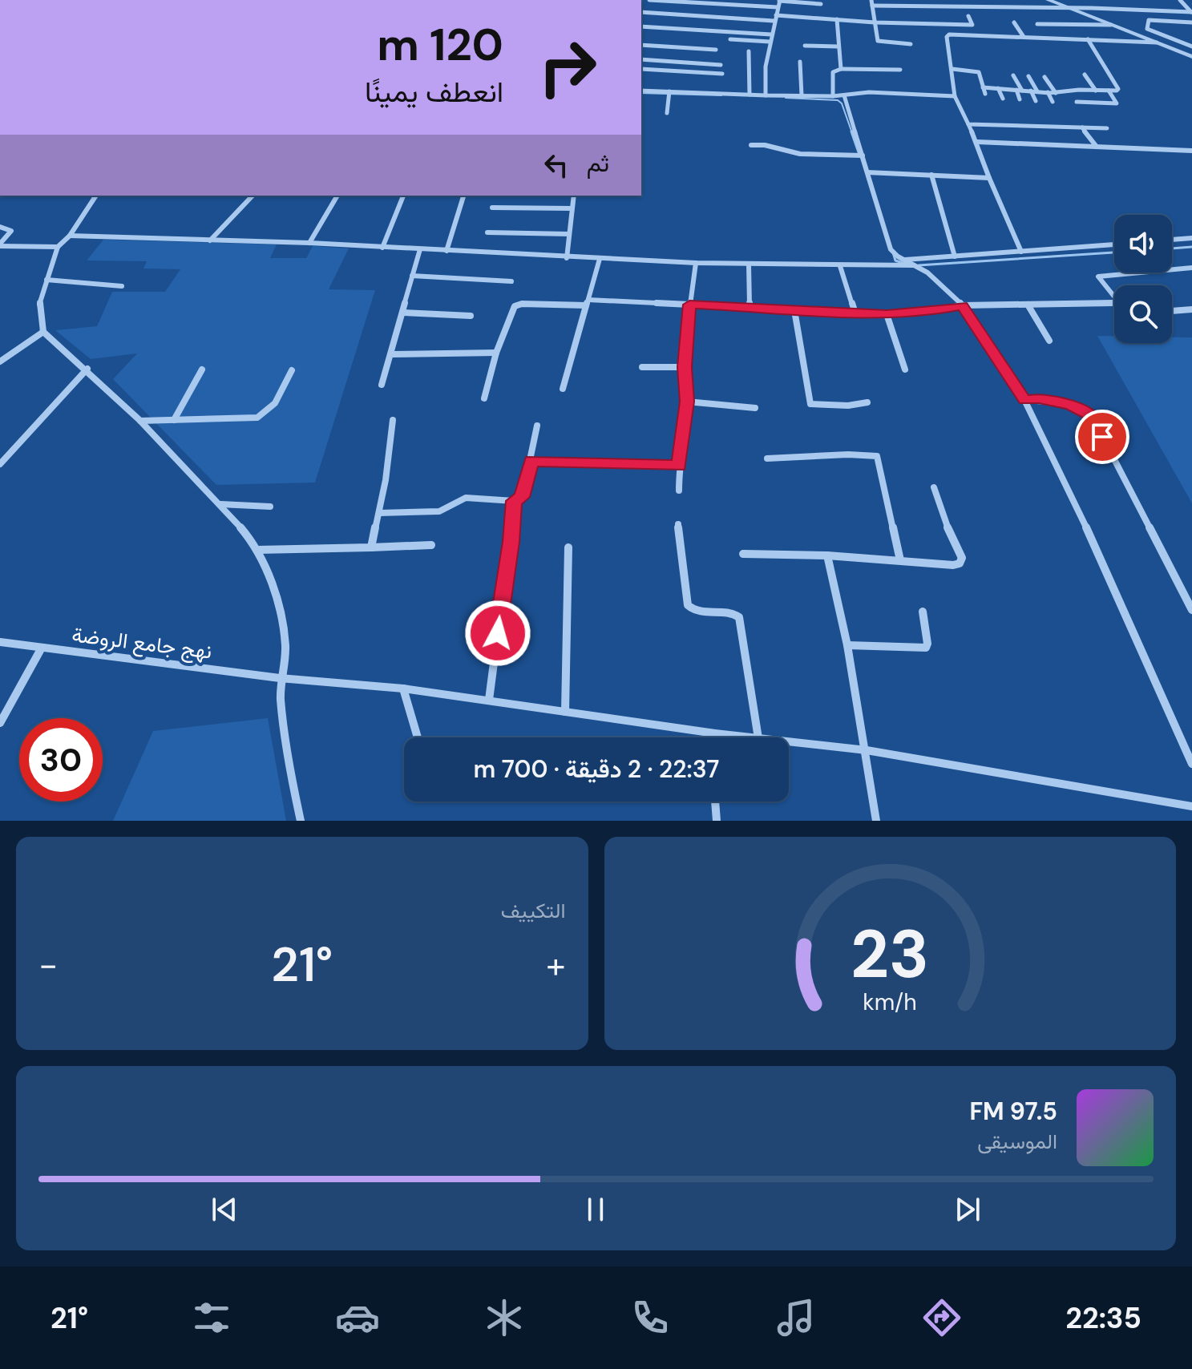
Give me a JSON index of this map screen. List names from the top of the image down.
{
  "streets": {
    "street": ["نهج جامع الروضة"]
  },
  "page": {
    "turn": ["120 m", "انعطف يمينًا"],
    "then": "ثم",
    "limit": "30",
    "trip": "22:37 · 2 دقيقة · 700 m",
    "tile": "التكييف",
    "heat": ["−", "21°", "+"],
    "song": ["97.5 FM", "الموسيقى"],
    "tabs": ["22:35", "21°"],
    "gauge": ["23", "km/h"]
  }
}
